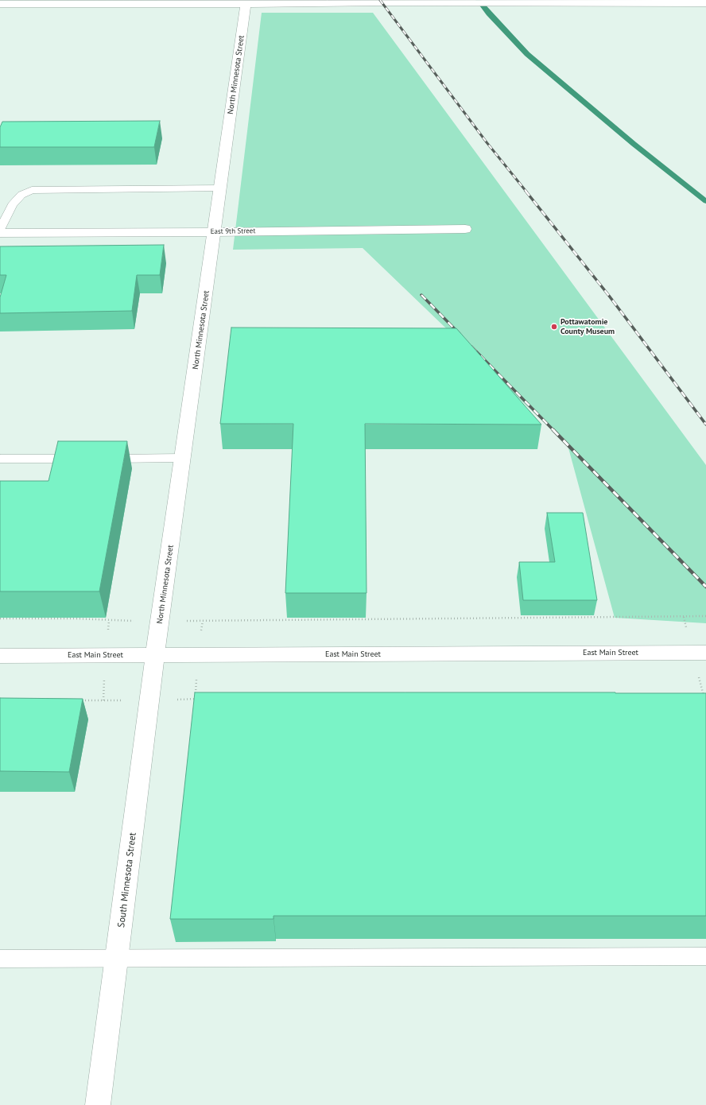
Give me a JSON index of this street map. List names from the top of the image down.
{
  "streets": {
    "street": [
      "North Minnesota Street",
      "East 9th Street",
      "East Main Street",
      "South Minnesota Street"
    ]
  },
  "crossings": [
    ["North Minnesota Street", "East 9th Street"],
    ["North Minnesota Street", "East Main Street"],
    ["North Minnesota Street", "South Minnesota Street"],
    ["East Main Street", "South Minnesota Street"]
  ],
  "places": ["Pottawatomie County Museum"]
}
